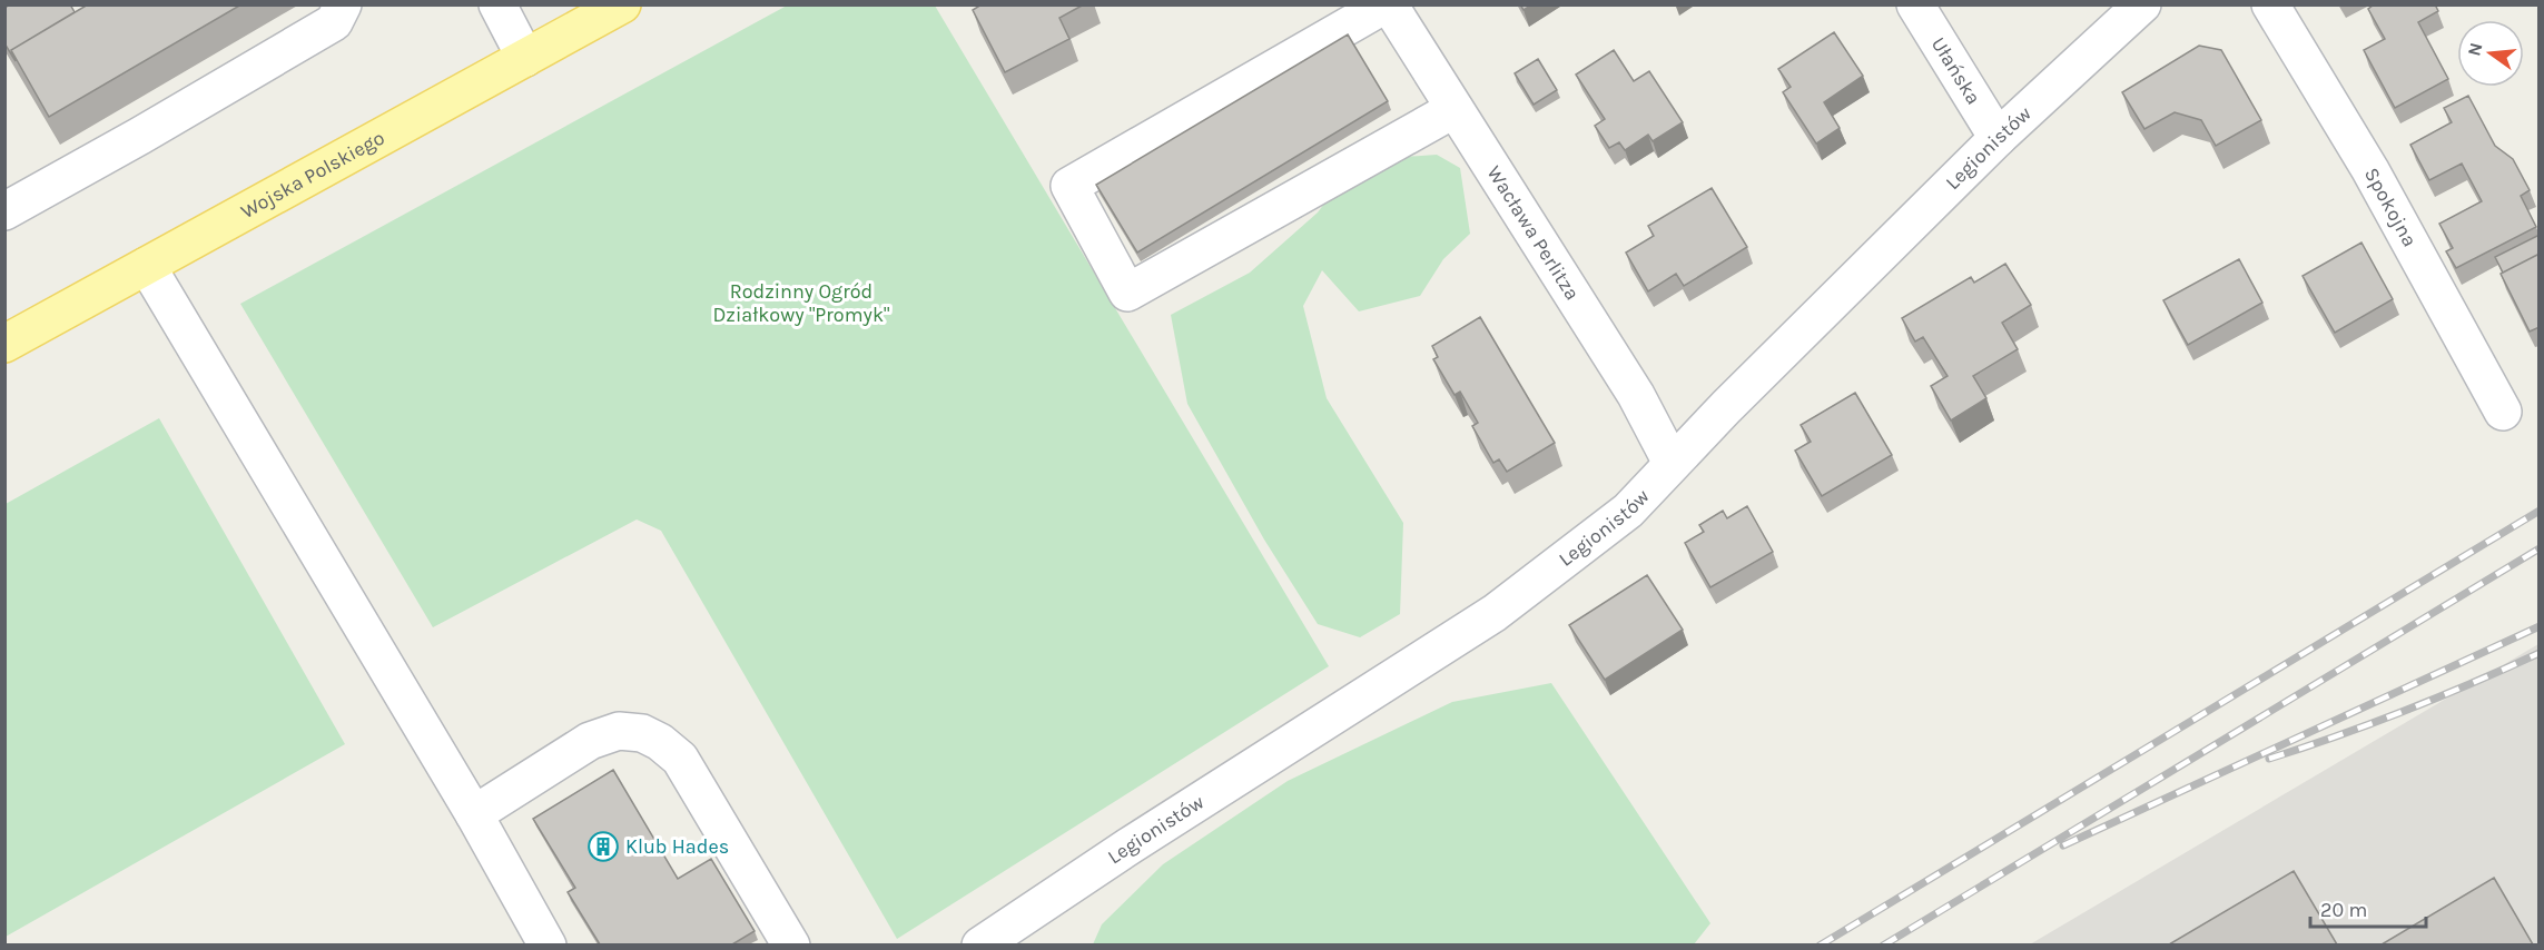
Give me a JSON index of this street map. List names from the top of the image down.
{
  "streets": {
    "main road": ["Wojska Polskiego"],
    "street": [
      "Ułańska",
      "Legionistów",
      "Spokojna",
      "Wacława Perlitza"
    ]
  },
  "crossings": [
    ["Ułańska", "Legionistów"],
    ["Legionistów", "Wacława Perlitza"]
  ],
  "parks": ["Rodzinny Ogród Działkowy \"Promyk\""],
  "places": {
    "building": ["Klub Hades"]
  },
  "scale_bar": "20 m",
  "north": "left"
}
